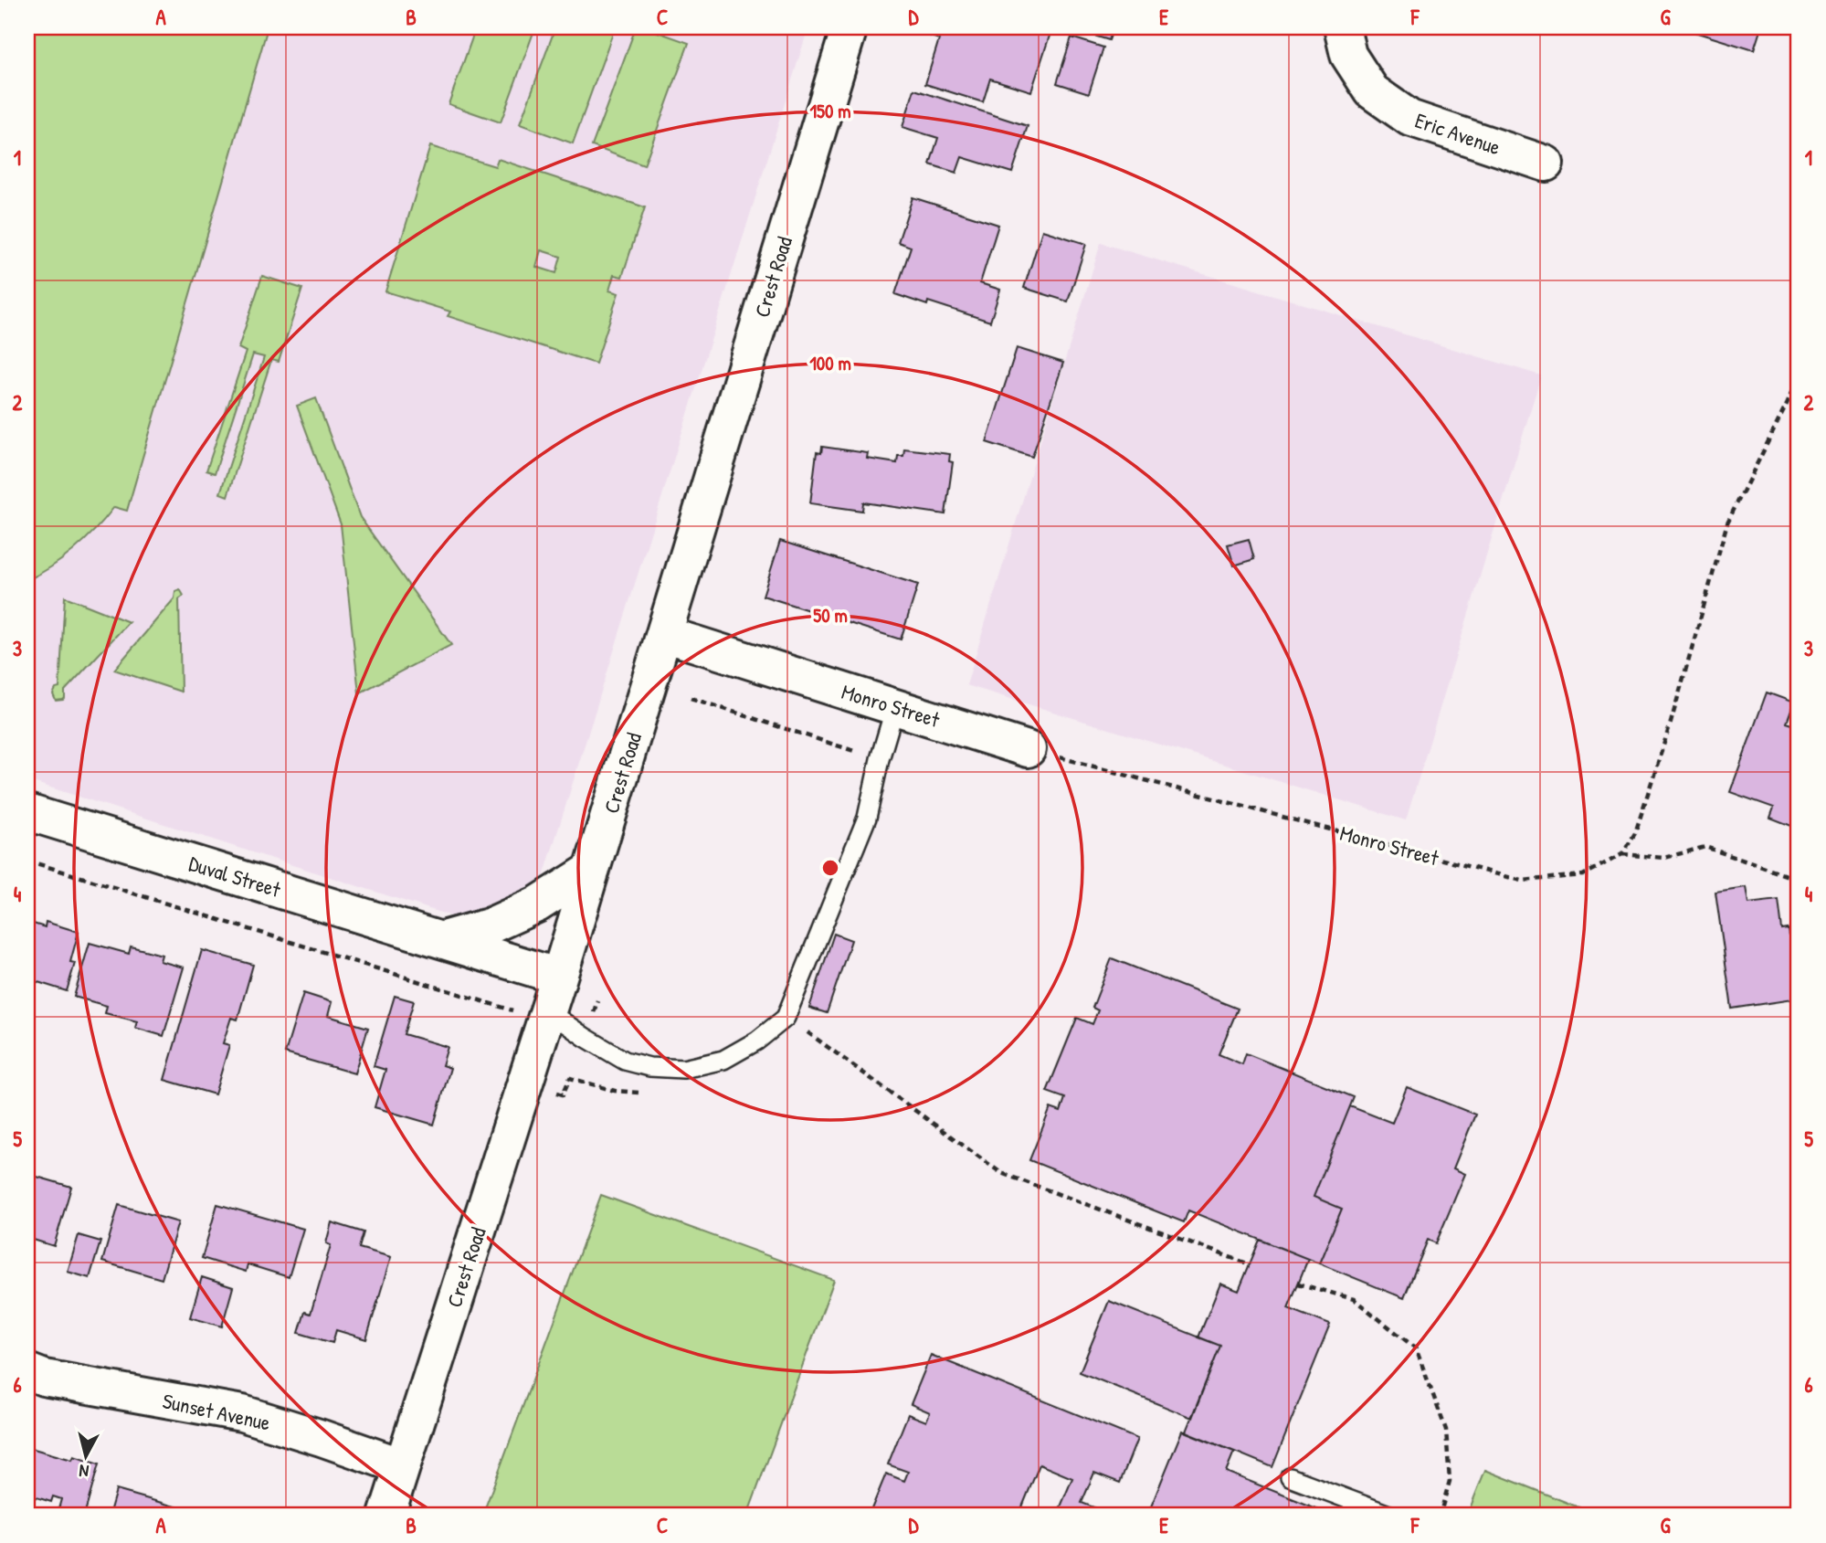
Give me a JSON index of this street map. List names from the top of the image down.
{
  "streets": {
    "street": [
      "Eric Avenue",
      "Crest Road",
      "Monro Street",
      "Duval Street",
      "Sunset Avenue"
    ]
  },
  "crossings": [
    ["Crest Road", "Monro Street"],
    ["Crest Road", "Duval Street"],
    ["Crest Road", "Sunset Avenue"]
  ],
  "north": "bottom",
  "grid": {
    "columns": [
      "A",
      "B",
      "C",
      "D",
      "E",
      "F",
      "G"
    ],
    "rows": [
      "1",
      "2",
      "3",
      "4",
      "5",
      "6"
    ]
  },
  "rings": ["150 m", "100 m", "50 m"]
}
